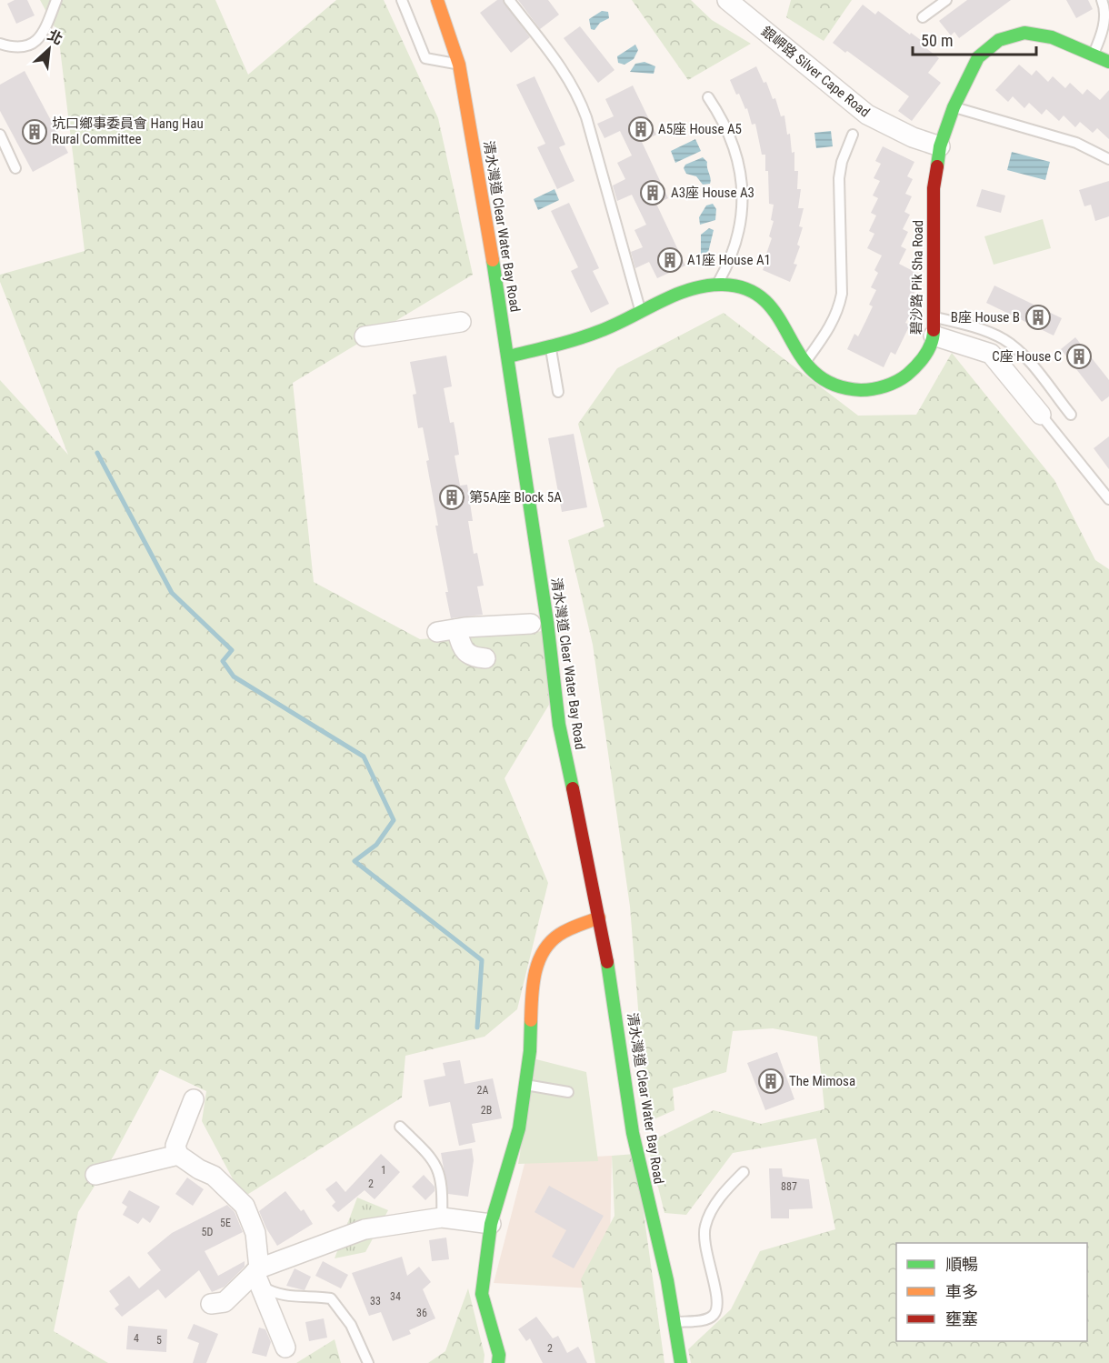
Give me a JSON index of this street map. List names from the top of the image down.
{
  "streets": {
    "street": ["銀岬路 Silver Cape Road", "清水灣道 Clear Water Bay Road", "碧沙路 Pik Sha Road"]
  },
  "crossings": [
    ["銀岬路 Silver Cape Road", "碧沙路 Pik Sha Road"],
    ["清水灣道 Clear Water Bay Road", "碧沙路 Pik Sha Road"]
  ],
  "places": {
    "building": [
      "A5座 House A5",
      "坑口鄉事委員會 Hang Hau Rural Committee",
      "A3座 House A3",
      "A1座 House A1",
      "B座 House B",
      "C座 House C",
      "第5A座 Block 5A",
      "The Mimosa"
    ]
  },
  "house_numbers": [
    "2A",
    "2B",
    "1",
    "2",
    "887",
    "5E",
    "5D",
    "34",
    "33",
    "36",
    "4",
    "5",
    "2"
  ],
  "legend": ["順暢", "車多", "壅塞"],
  "scale_bar": "50 m",
  "north": "top right"
}
